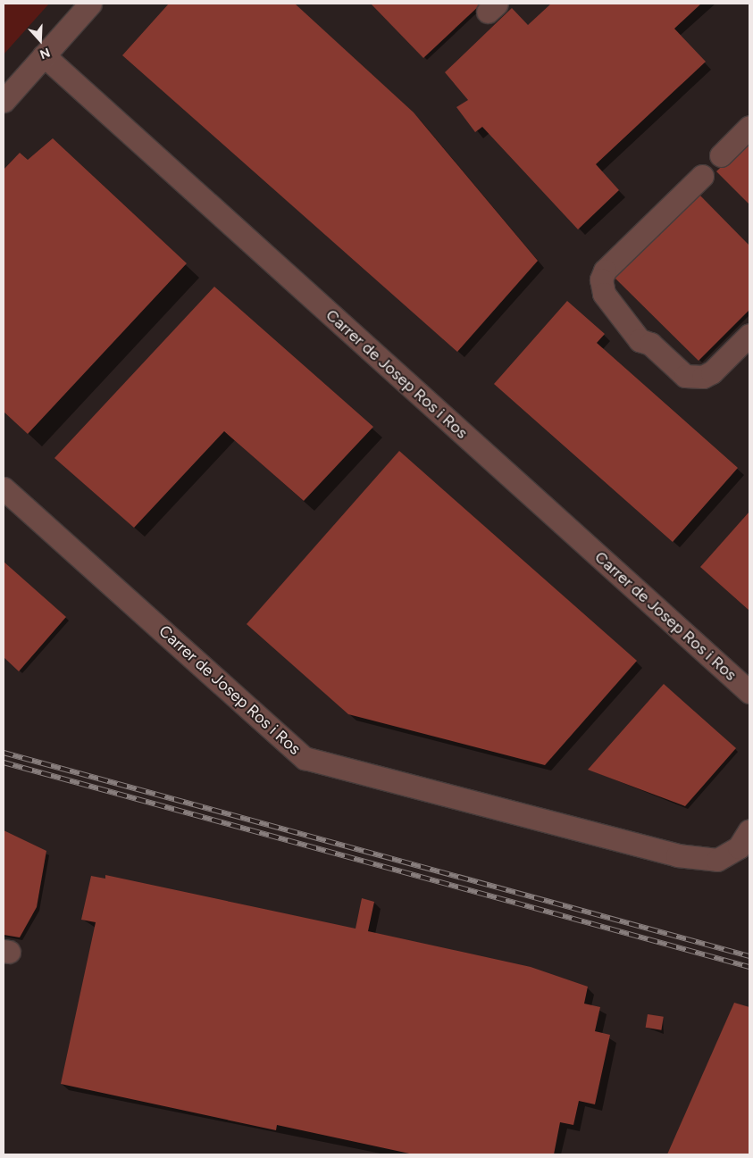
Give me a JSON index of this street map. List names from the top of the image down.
{
  "streets": {
    "street": ["Carrer de Josep Ros i Ros"]
  },
  "north": "bottom"
}
